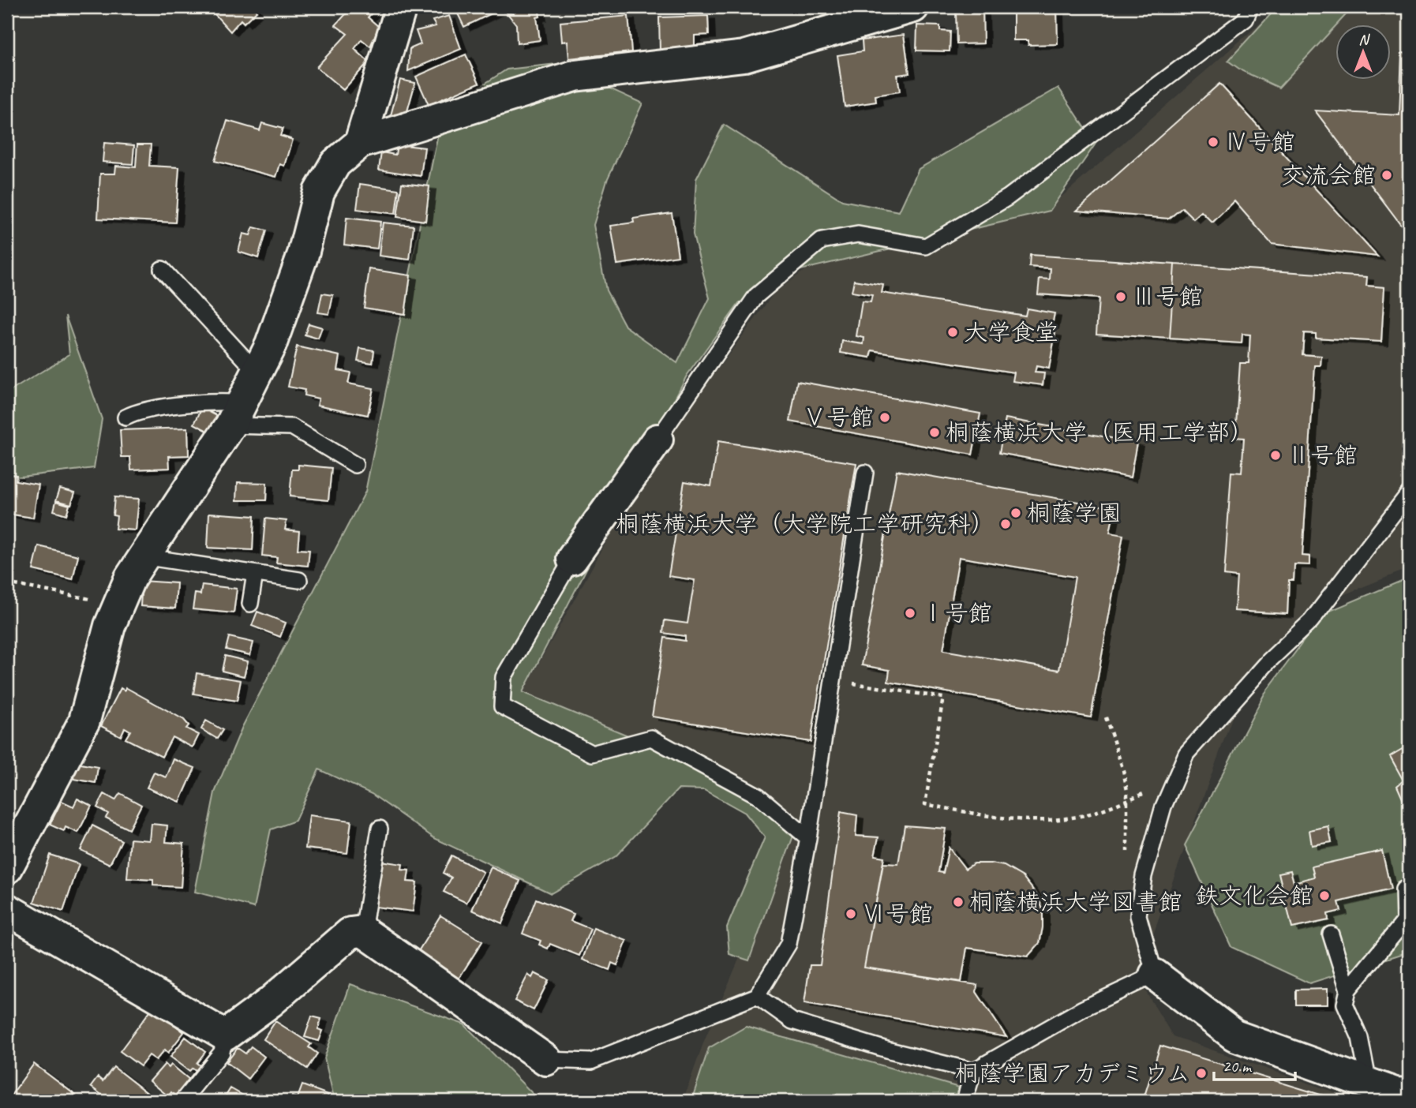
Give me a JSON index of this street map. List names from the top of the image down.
{
  "places": [
    "Ⅳ号館",
    "交流会館",
    "Ⅲ号館",
    "大学食堂",
    "Ⅴ号館",
    "桐蔭横浜大学（医用工学部）",
    "Ⅱ号館",
    "桐蔭学園",
    "桐蔭横浜大学（大学院工学研究科）",
    "Ⅰ号館",
    "鉄文化会館",
    "桐蔭横浜大学図書館",
    "Ⅵ号館",
    "桐蔭学園アカデミウム"
  ],
  "scale_bar": "20 m",
  "north": "top"
}
